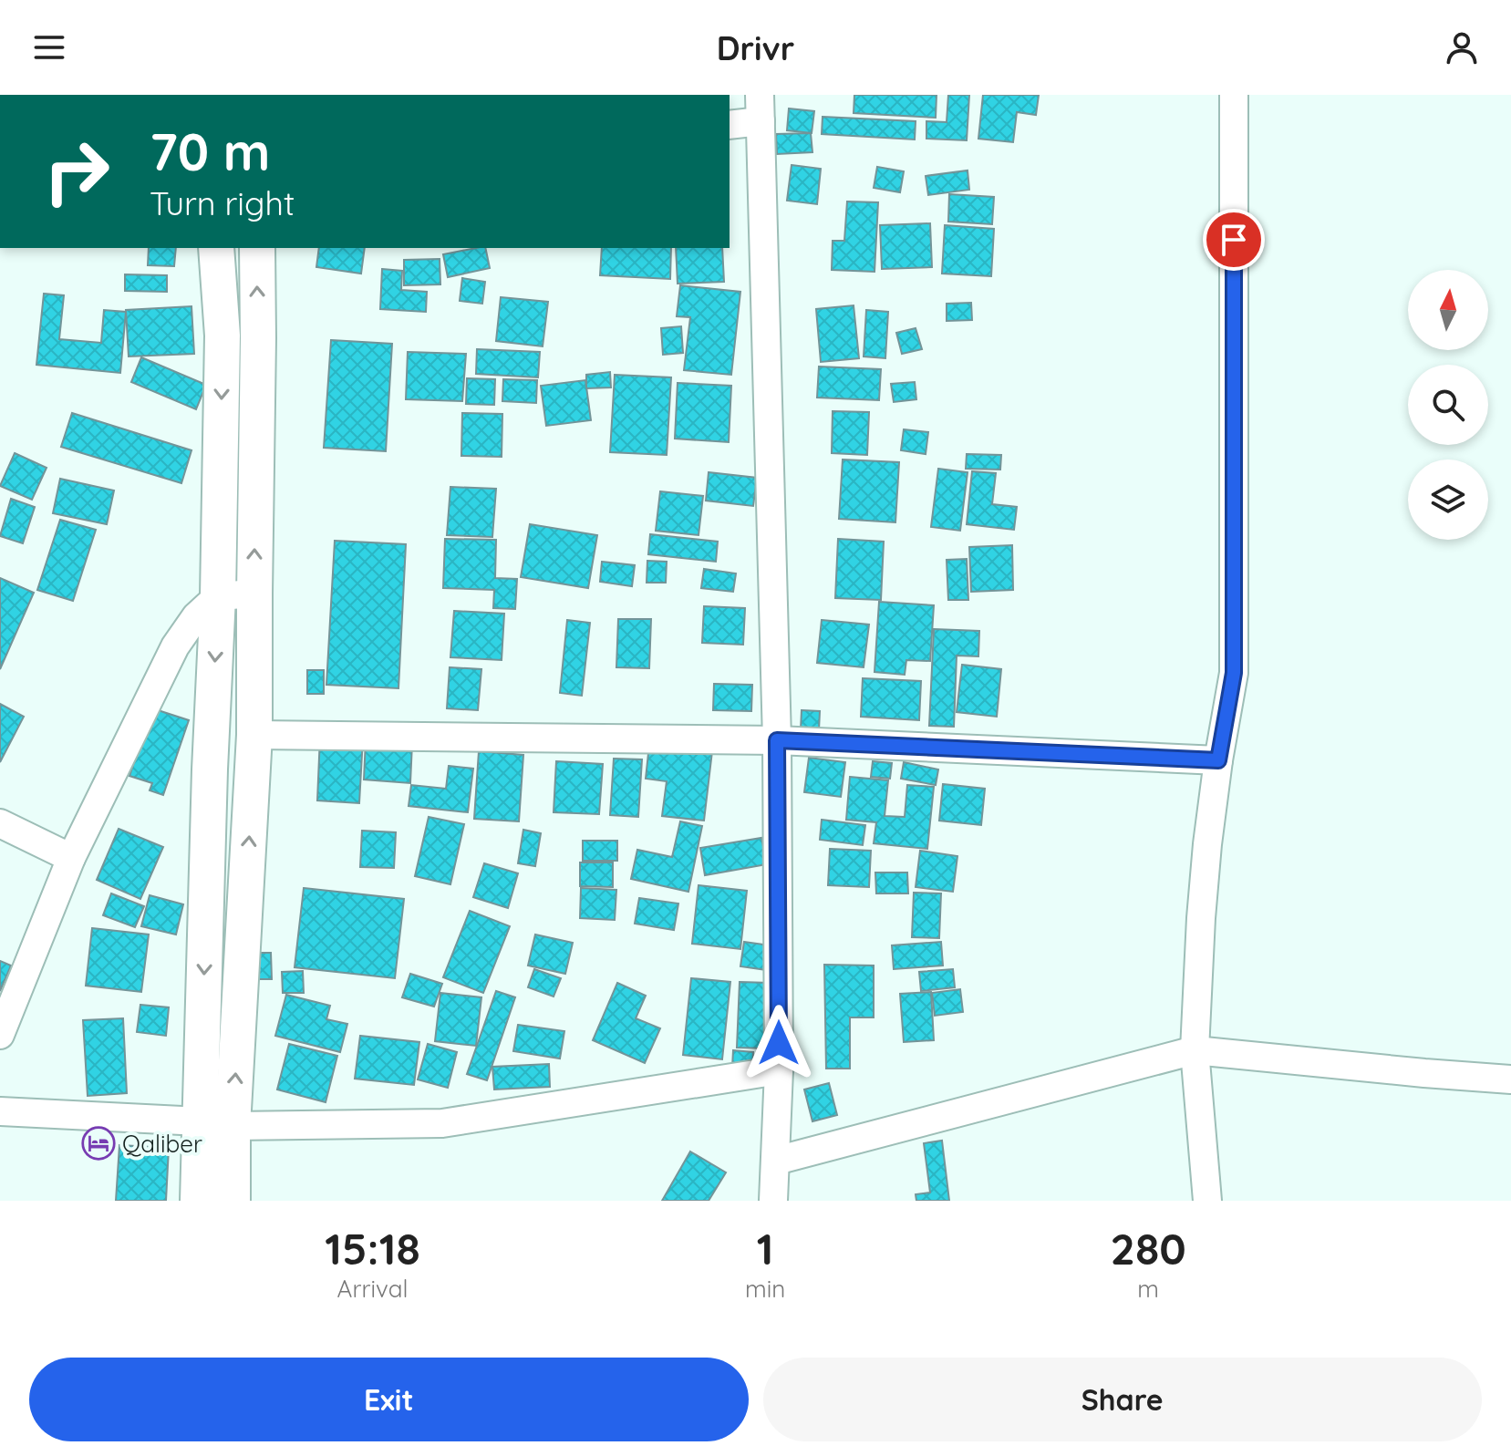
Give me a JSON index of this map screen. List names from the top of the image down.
{
  "places": {
    "hotel": ["Qaliber"]
  },
  "north": "top",
  "page": {
    "header": "Drivr",
    "turn": ["70 m", "Turn right"],
    "eta": [
      "15:18",
      "Arrival",
      "1",
      "min",
      "280",
      "m"
    ],
    "buttons": ["Exit", "Share"]
  }
}
